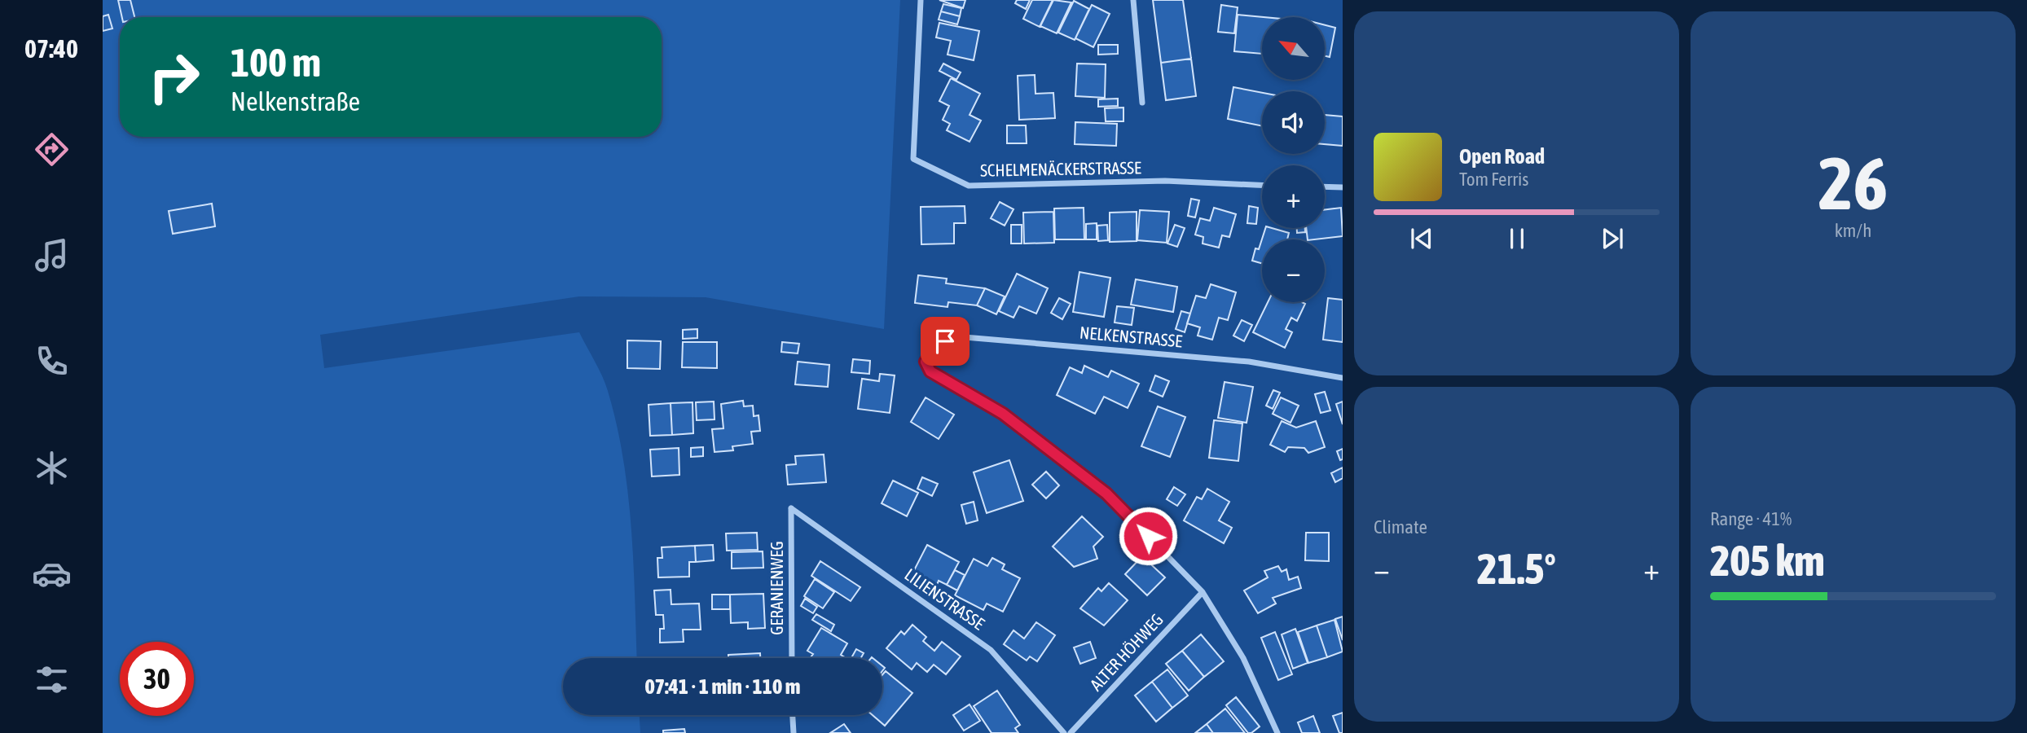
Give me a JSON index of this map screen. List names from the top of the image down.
{
  "streets": {
    "street": [
      "SCHELMENÄCKERSTRASSE",
      "NELKENSTRASSE",
      "GERANIENWEG",
      "LILIENSTRASSE",
      "ALTER HÖHWEG"
    ]
  },
  "crossings": [
    ["NELKENSTRASSE", "ALTER HÖHWEG"],
    ["GERANIENWEG", "LILIENSTRASSE"]
  ],
  "north": "top left",
  "page": {
    "tabs": "07:40",
    "tile": [
      ["26", "km/h"],
      "Climate",
      ["Range · 41%", "205 km"]
    ],
    "map_buttons": ["+", "−"],
    "turn": ["100 m", "Nelkenstraße"],
    "song": ["Open Road", "Tom Ferris"],
    "heat": ["−", "21.5°", "+"],
    "limit": "30",
    "trip": "07:41 · 1 min · 110 m"
  }
}
